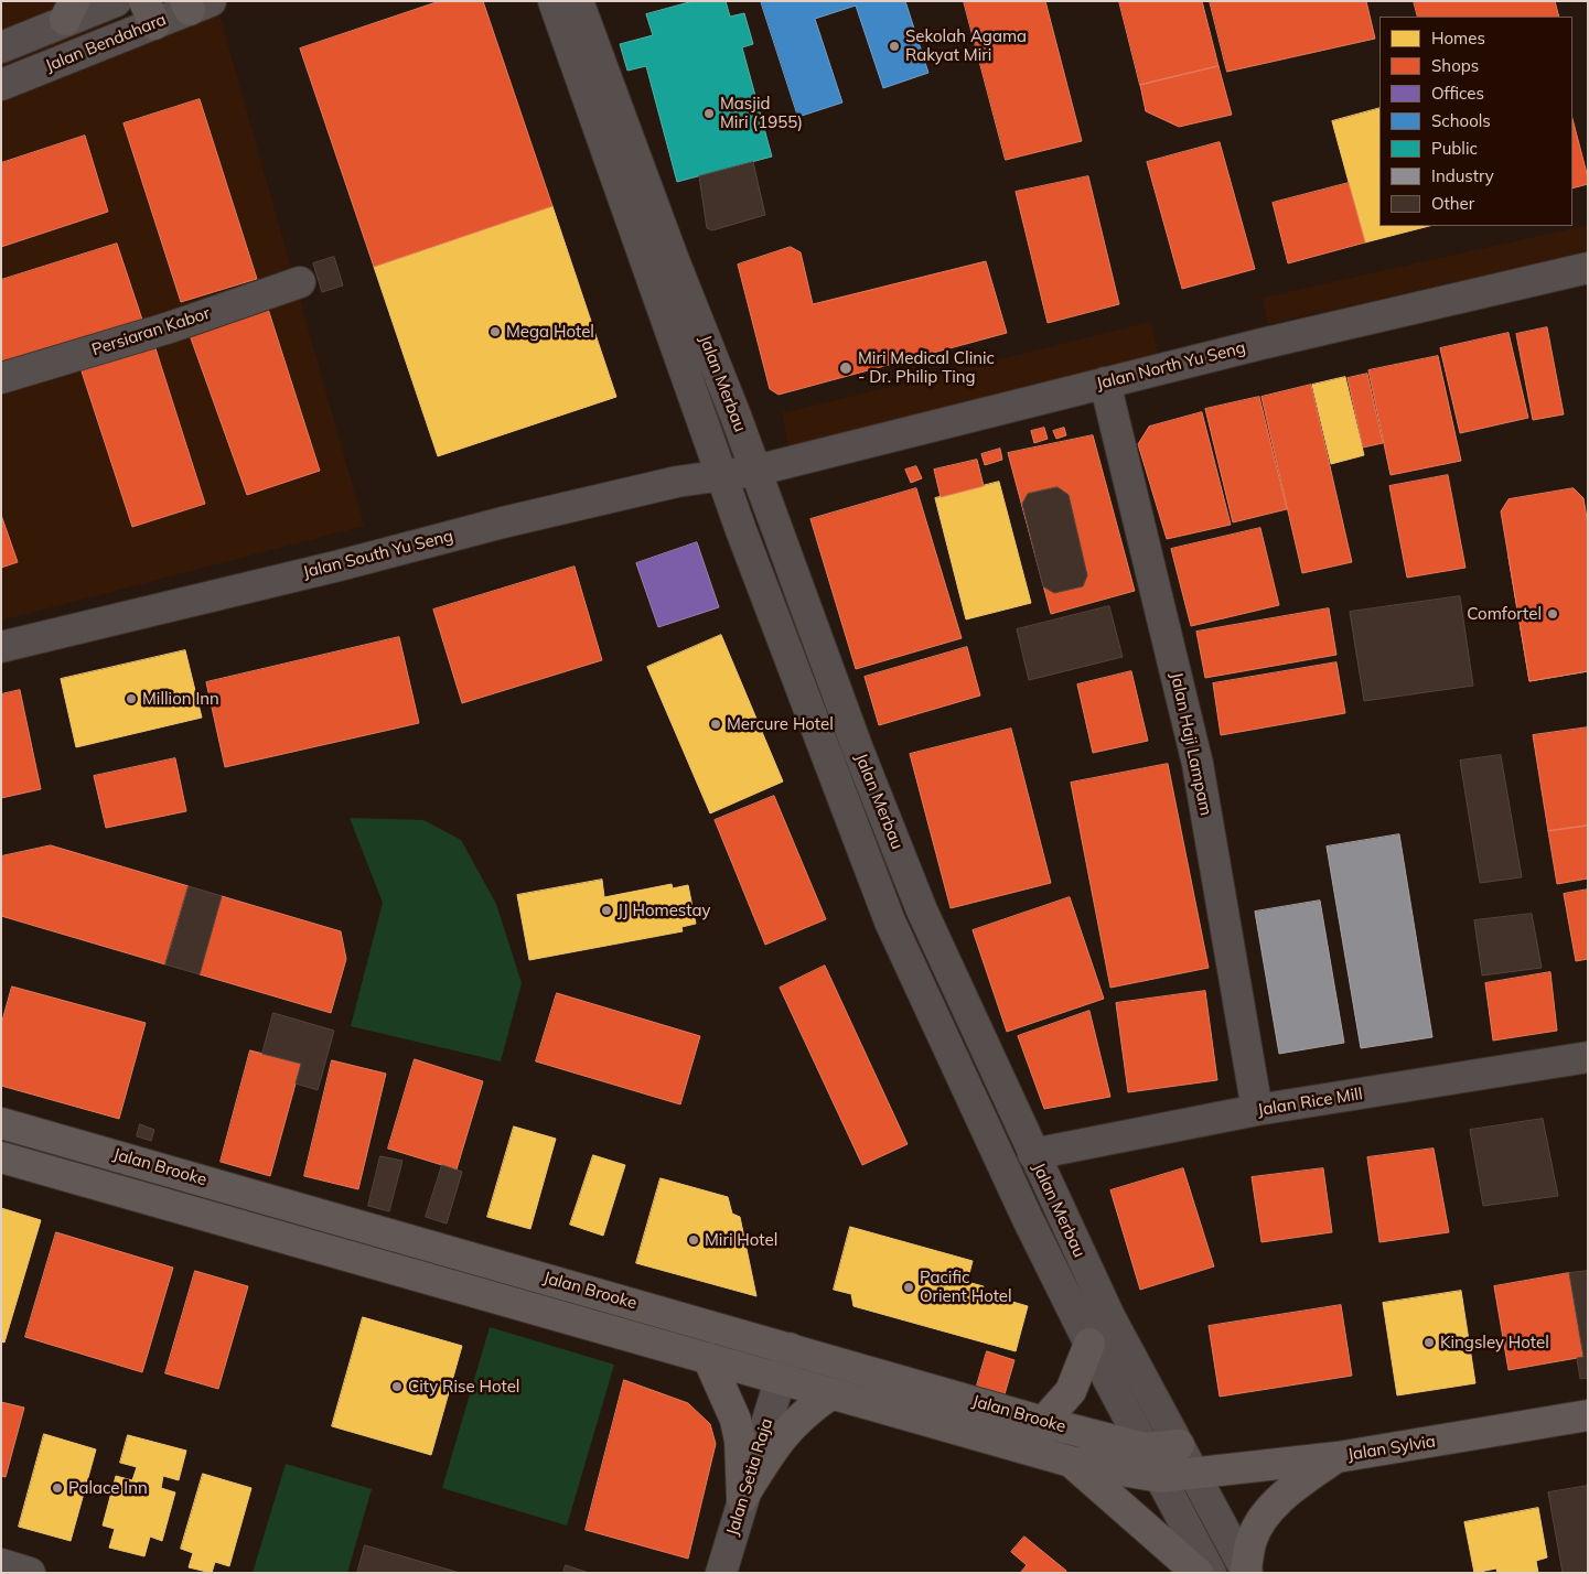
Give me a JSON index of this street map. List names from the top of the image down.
{
  "streets": {
    "main road": ["Jalan Brooke", "Jalan Sylvia"],
    "street": [
      "Jalan Bendahara",
      "Persiaran Kabor",
      "Jalan North Yu Seng",
      "Jalan Merbau",
      "Jalan South Yu Seng",
      "Jalan Haji Lampam",
      "Jalan Rice Mill",
      "Jalan Setia Raja"
    ]
  },
  "crossings": [
    ["Jalan North Yu Seng", "Jalan Merbau"],
    ["Jalan North Yu Seng", "Jalan South Yu Seng"],
    ["Jalan North Yu Seng", "Jalan Haji Lampam"],
    ["Jalan Merbau", "Jalan South Yu Seng"],
    ["Jalan Merbau", "Jalan Rice Mill"],
    ["Jalan Merbau", "Jalan Brooke"],
    ["Jalan Merbau", "Jalan Sylvia"],
    ["Jalan Haji Lampam", "Jalan Rice Mill"],
    ["Jalan Brooke", "Jalan Sylvia"],
    ["Jalan Brooke", "Jalan Setia Raja"]
  ],
  "places": [
    "Sekolah Agama Rakyat Miri",
    "Masjid Miri (1955)",
    "Mega Hotel",
    "Miri Medical Clinic - Dr. Philip Ting",
    "Comfortel",
    "Million Inn",
    "Mercure Hotel",
    "JJ Homestay",
    "Miri Hotel",
    "Pacific Orient Hotel",
    "Kingsley Hotel",
    "City Rise Hotel",
    "Palace Inn"
  ],
  "legend": [
    "Homes",
    "Shops",
    "Offices",
    "Schools",
    "Public",
    "Industry",
    "Other"
  ]
}
